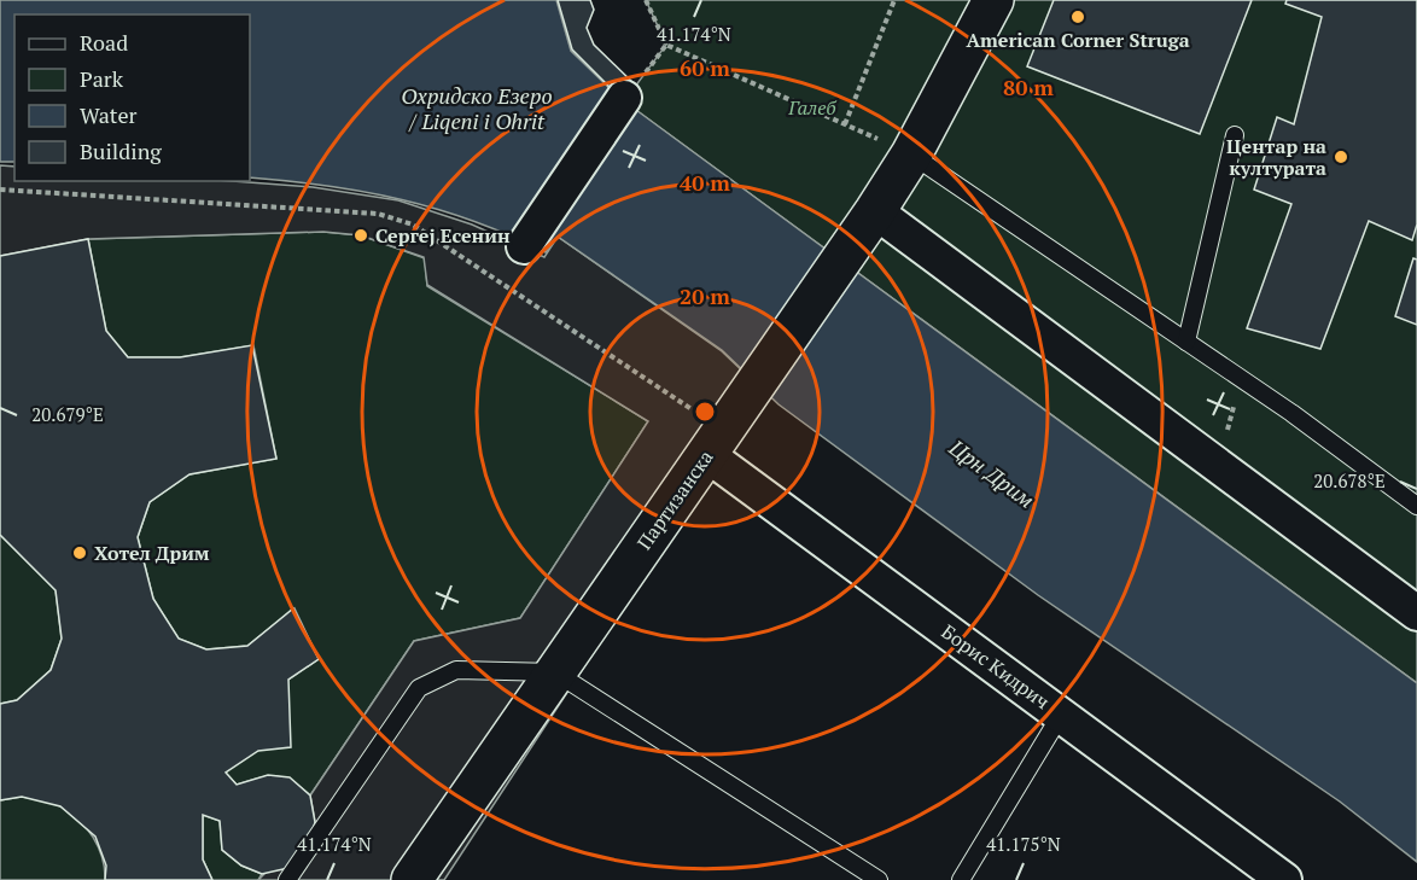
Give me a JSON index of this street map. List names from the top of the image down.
{
  "streets": {
    "main road": ["Партизанска"],
    "street": ["Борис Кидрич"]
  },
  "crossings": [
    ["Партизанска", "Борис Кидрич"]
  ],
  "water": ["Охридско Езеро / Liqeni i Ohrit", "Црн Дрим"],
  "parks": ["Галеб"],
  "places": [
    "American Corner Struga",
    "Центар на културата",
    "Сергеј Есенин",
    "Хотел Дрим"
  ],
  "legend": [
    "Road",
    "Park",
    "Water",
    "Building"
  ],
  "coordinates": [
    "41.174°N",
    "20.679°E",
    "20.678°E",
    "41.175°N"
  ],
  "rings": [
    "60 m",
    "80 m",
    "40 m",
    "20 m"
  ]
}
